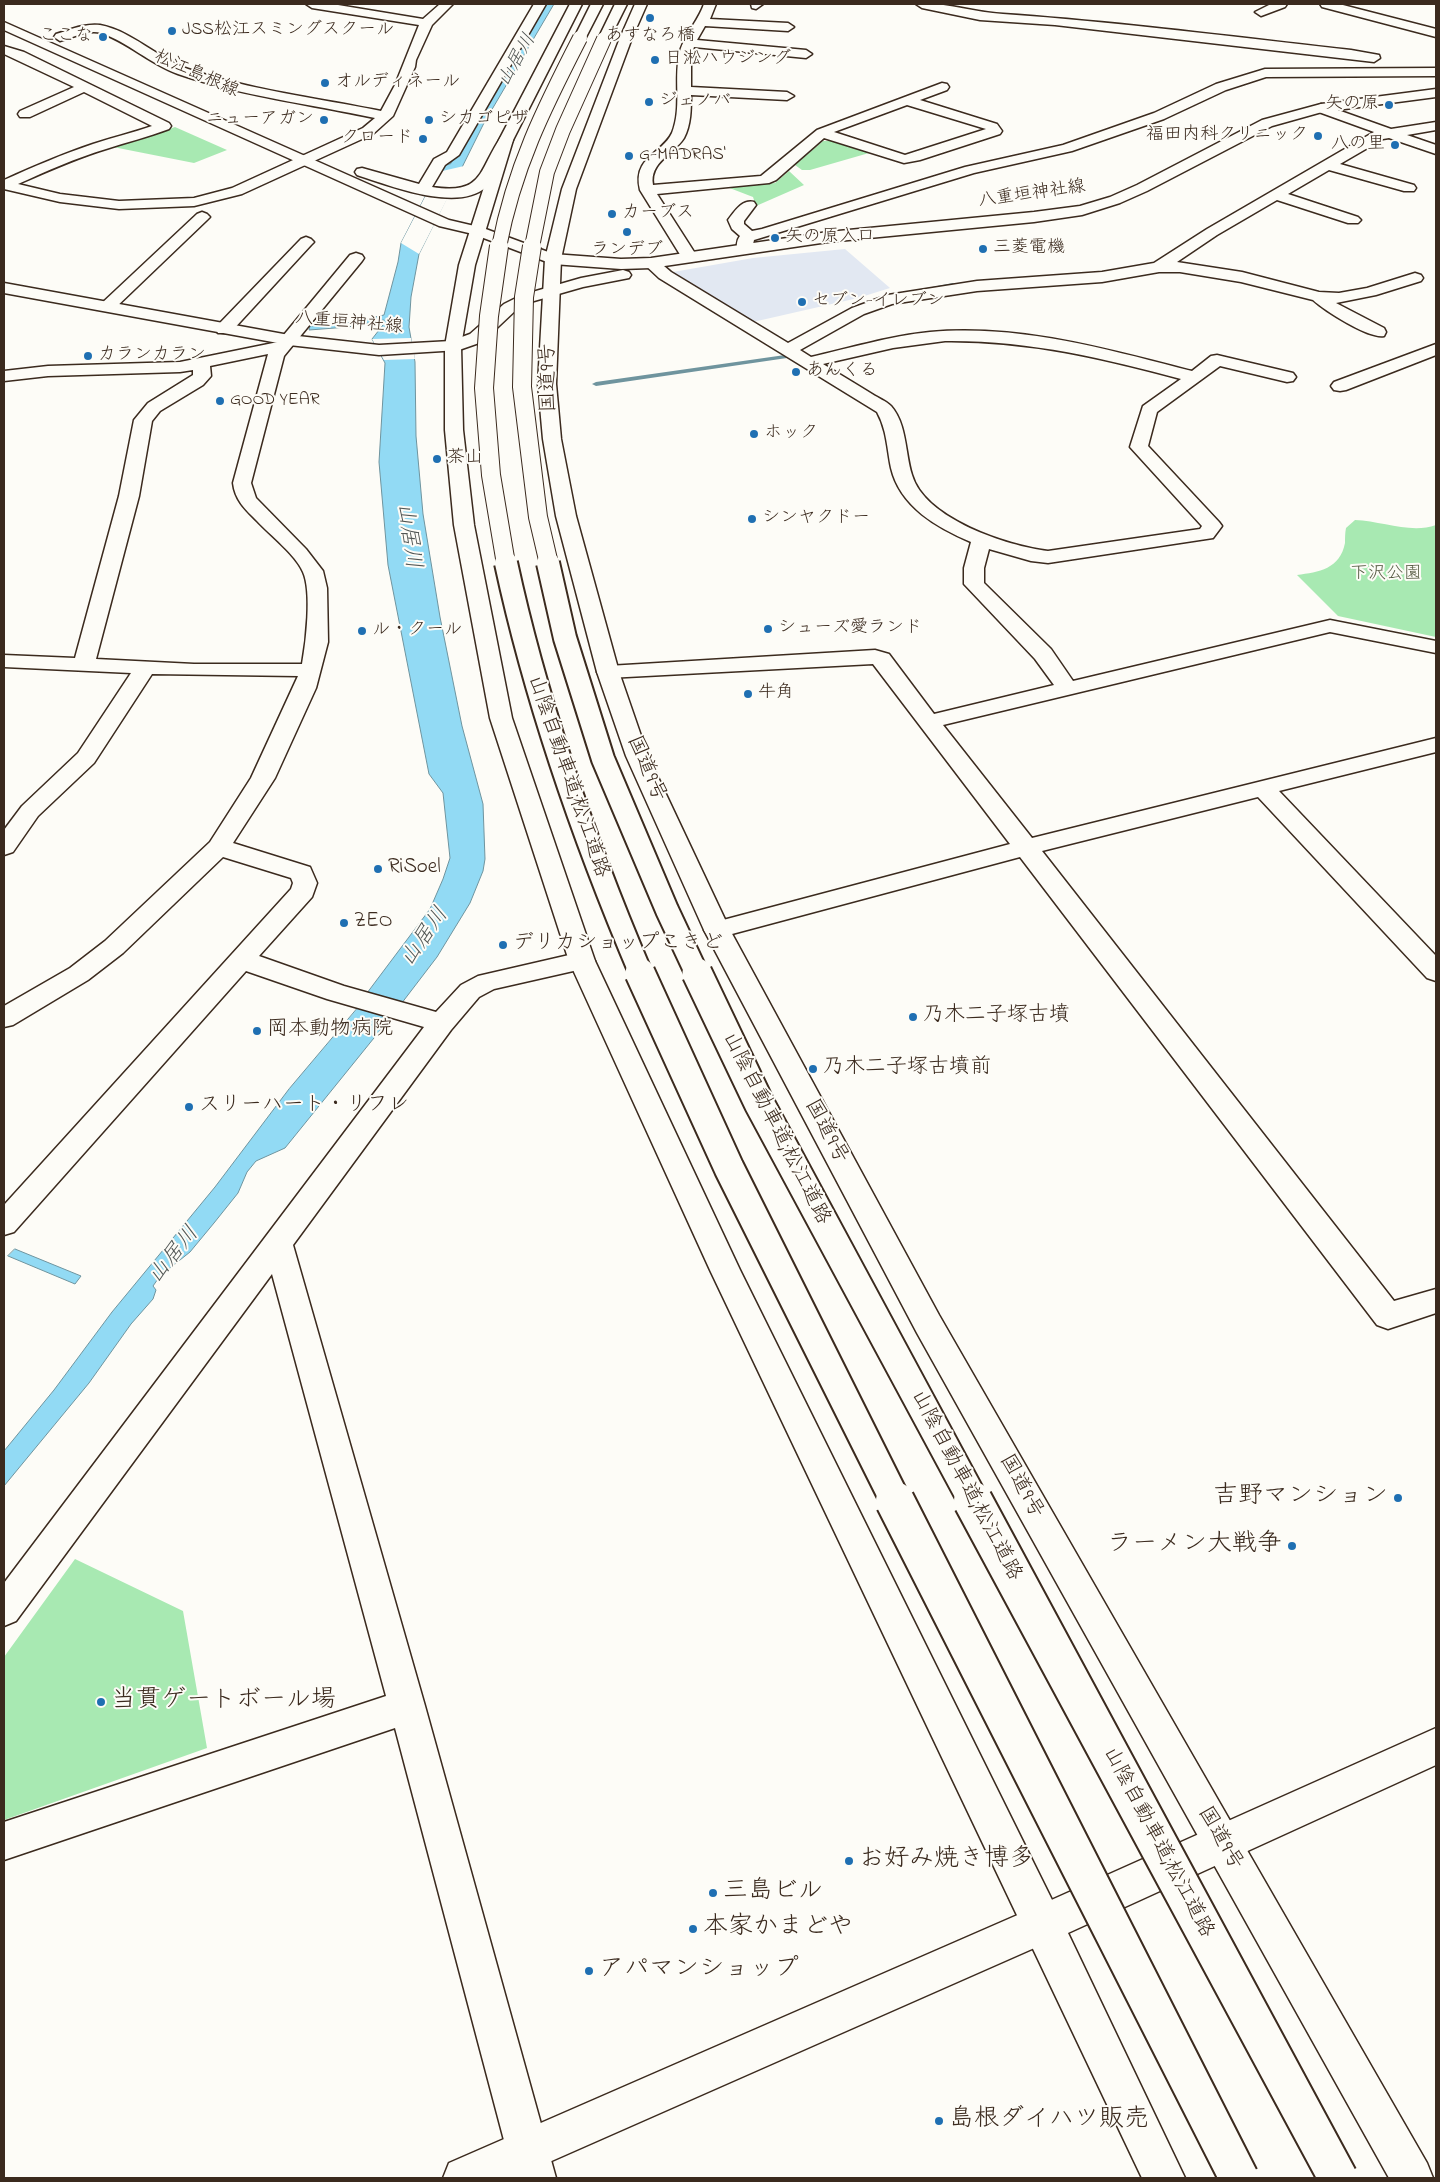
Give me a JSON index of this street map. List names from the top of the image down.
{
  "streets": {
    "main road": [
      "松江島根線",
      "八重垣神社線",
      "国道9号",
      "山陰自動車道;松江道路"
    ]
  },
  "crossings": [
    ["松江島根線", "八重垣神社線"],
    ["松江島根線", "国道9号"],
    ["八重垣神社線", "国道9号"]
  ],
  "water": ["山居川"],
  "parks": ["下沢公園"],
  "places": [
    "あすなろ橋",
    "JSS松江スミングスクール",
    "ここな",
    "日淞ハウジング",
    "オルディネール",
    "ジェノバ",
    "矢の原",
    "ニューアガン",
    "シカゴピザ",
    "福田内科クリニック",
    "クロード",
    "八の里",
    "G-MADRAS'",
    "カーブス",
    "ランデブ",
    "矢の原入口",
    "三菱電機",
    "セブン-イレブン",
    "カランカラン",
    "あんくる",
    "GOOD YEAR",
    "ホック",
    "茶山",
    "シンヤクドー",
    "シューズ愛ランド",
    "ル・クール",
    "牛角",
    "RiSoel",
    "ZEO",
    "デリカショップこきど",
    "乃木二子塚古墳",
    "岡本動物病院",
    "乃木二子塚古墳前",
    "スリーハート・リフレ",
    "吉野マンション",
    "ラーメン大戦争",
    "当貫ゲートボール場",
    "お好み焼き博多",
    "三島ビル",
    "本家かまどや",
    "アパマンショップ",
    "島根ダイハツ販売"
  ]
}
